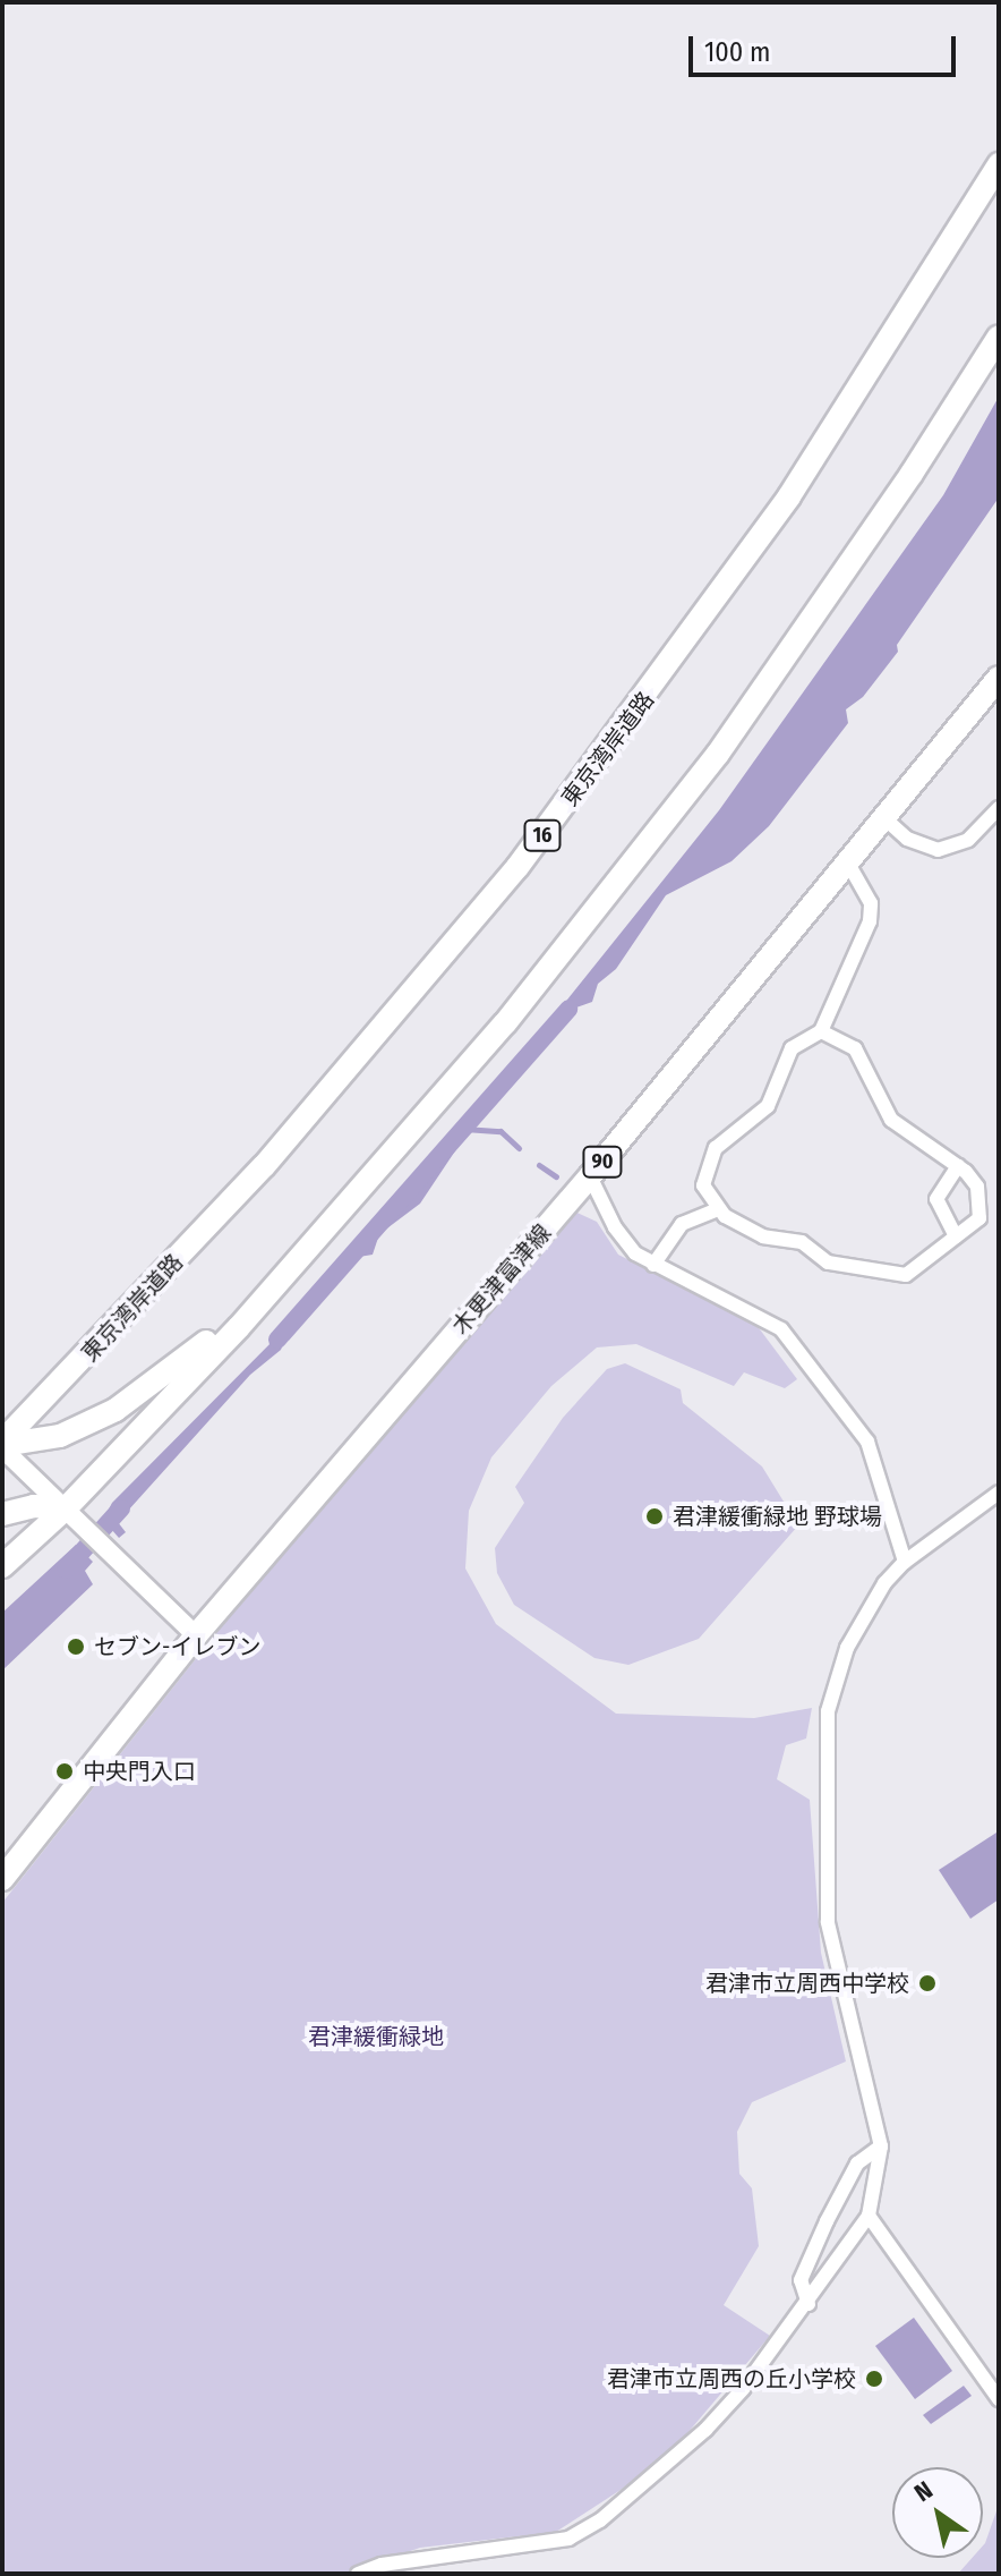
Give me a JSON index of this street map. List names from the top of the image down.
{
  "streets": {
    "main road": [
      "東京湾岸道路",
      "16",
      "90",
      "木更津富津線"
    ]
  },
  "parks": ["君津緩衝緑地"],
  "places": [
    "君津緩衝緑地 野球場",
    "セブン-イレブン",
    "中央門入口",
    "君津市立周西中学校",
    "君津市立周西の丘小学校"
  ],
  "scale_bar": "100 m",
  "north": "top left"
}
